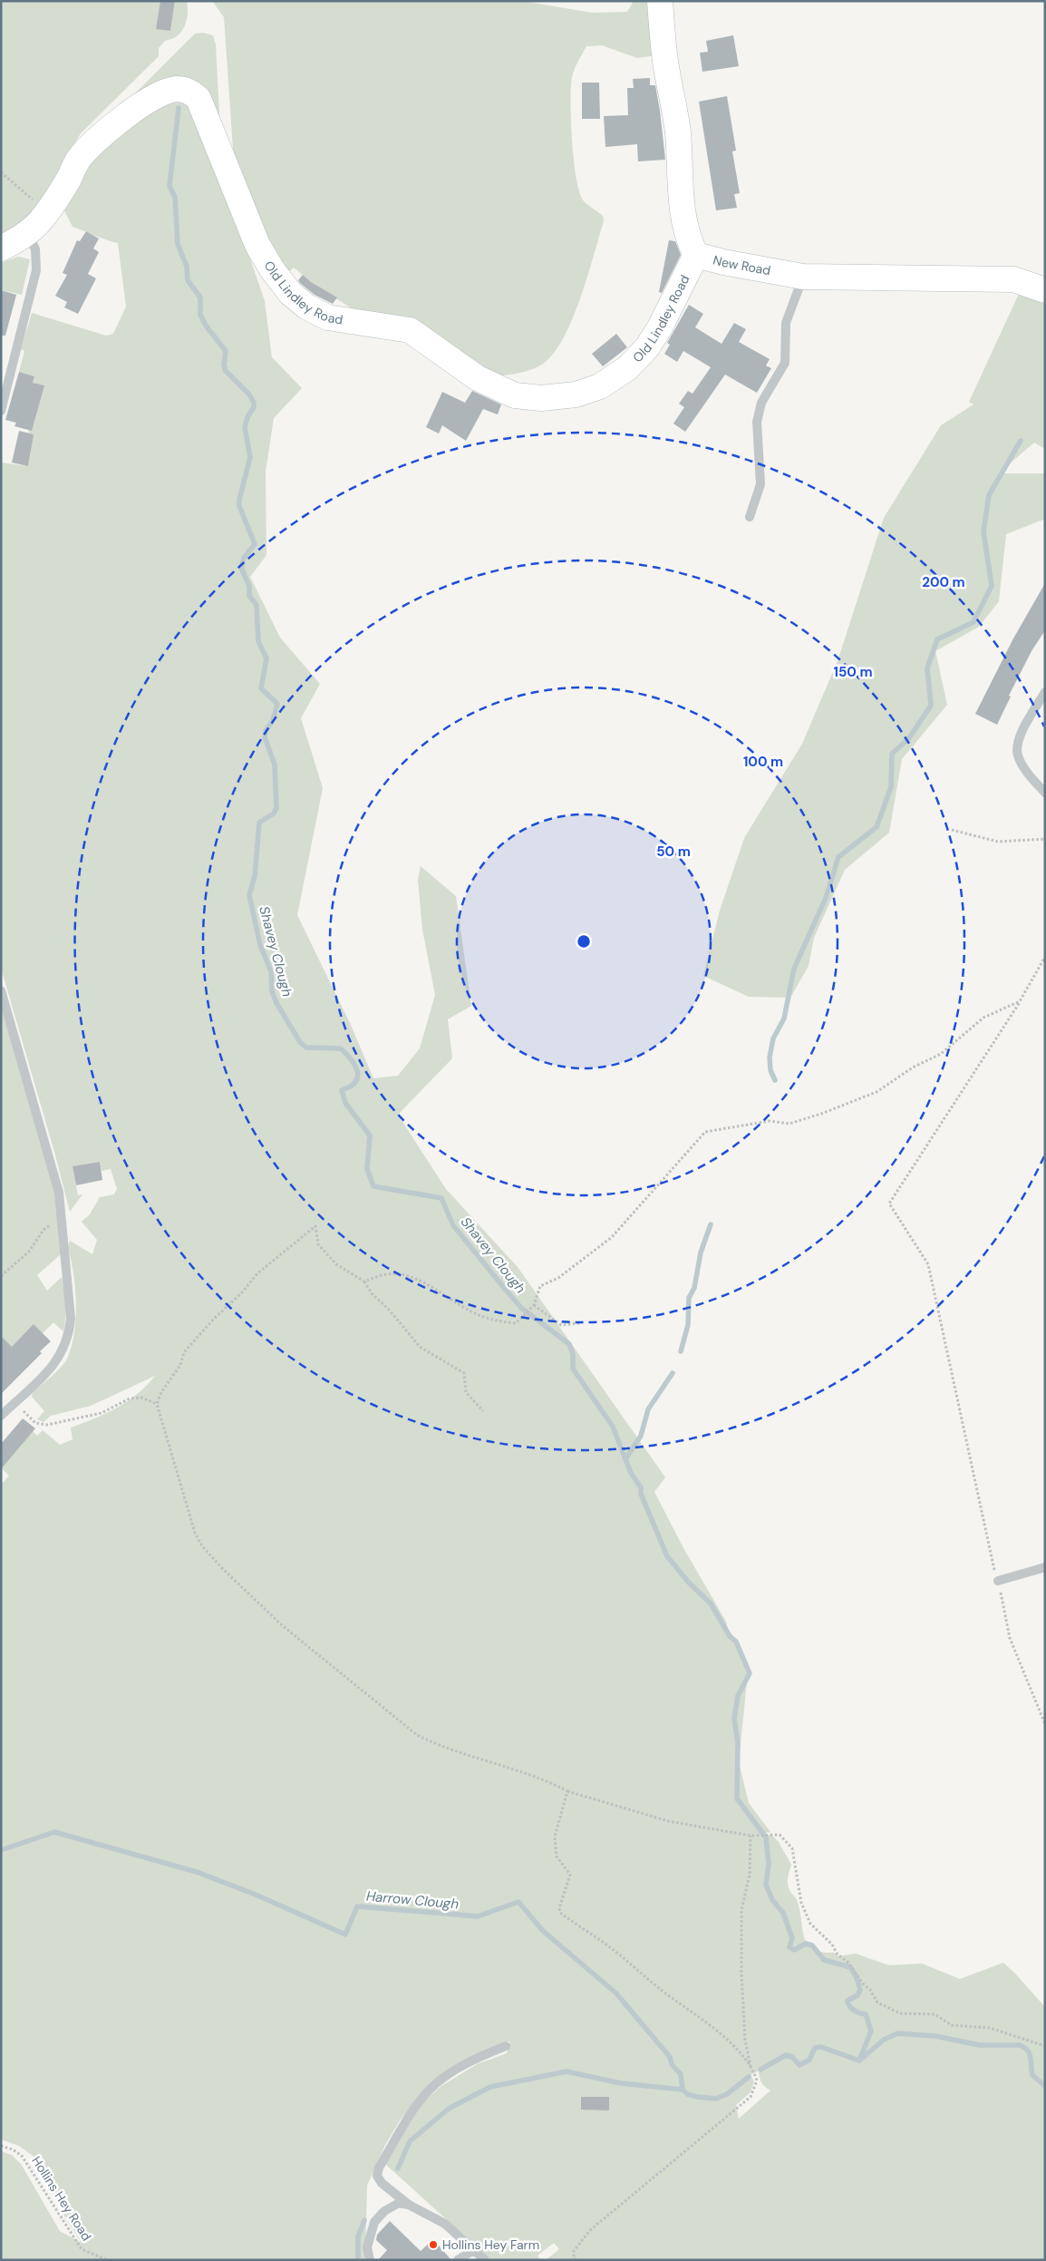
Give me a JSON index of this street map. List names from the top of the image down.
{
  "streets": {
    "street": ["New Road", "Old Lindley Road"],
    "path": ["Hollins Hey Road"]
  },
  "crossings": [
    ["New Road", "Old Lindley Road"]
  ],
  "water": ["Shavey Clough", "Harrow Clough"],
  "places": ["Hollins Hey Farm"],
  "rings": [
    "200 m",
    "150 m",
    "100 m",
    "50 m"
  ]
}
